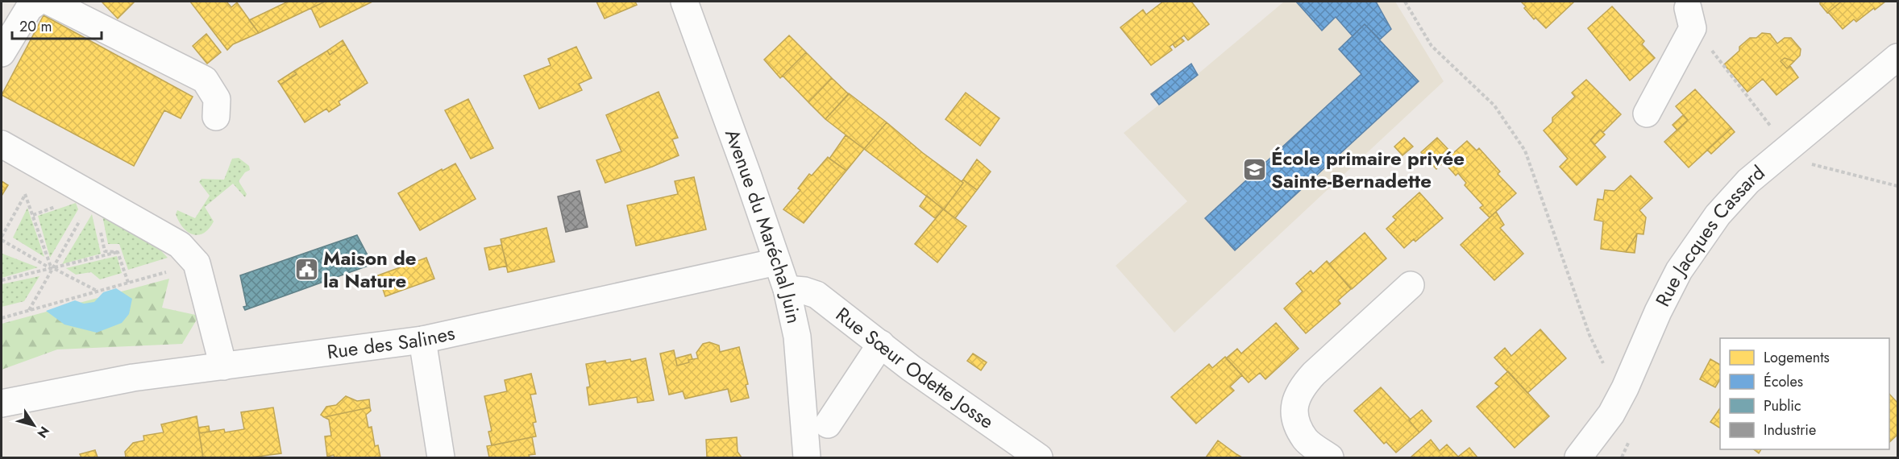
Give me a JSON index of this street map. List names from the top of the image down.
{
  "streets": {
    "street": [
      "Avenue du Maréchal Juin",
      "Rue Jacques Cassard",
      "Rue des Salines",
      "Rue Sœur Odette Josse"
    ]
  },
  "crossings": [
    ["Avenue du Maréchal Juin", "Rue des Salines"],
    ["Avenue du Maréchal Juin", "Rue Sœur Odette Josse"]
  ],
  "places": {
    "school or university": ["École primaire privée Sainte-Bernadette"],
    "public building": ["Maison de la Nature"]
  },
  "legend": [
    "Logements",
    "Écoles",
    "Public",
    "Industrie"
  ],
  "scale_bar": "20 m",
  "north": "bottom right"
}
